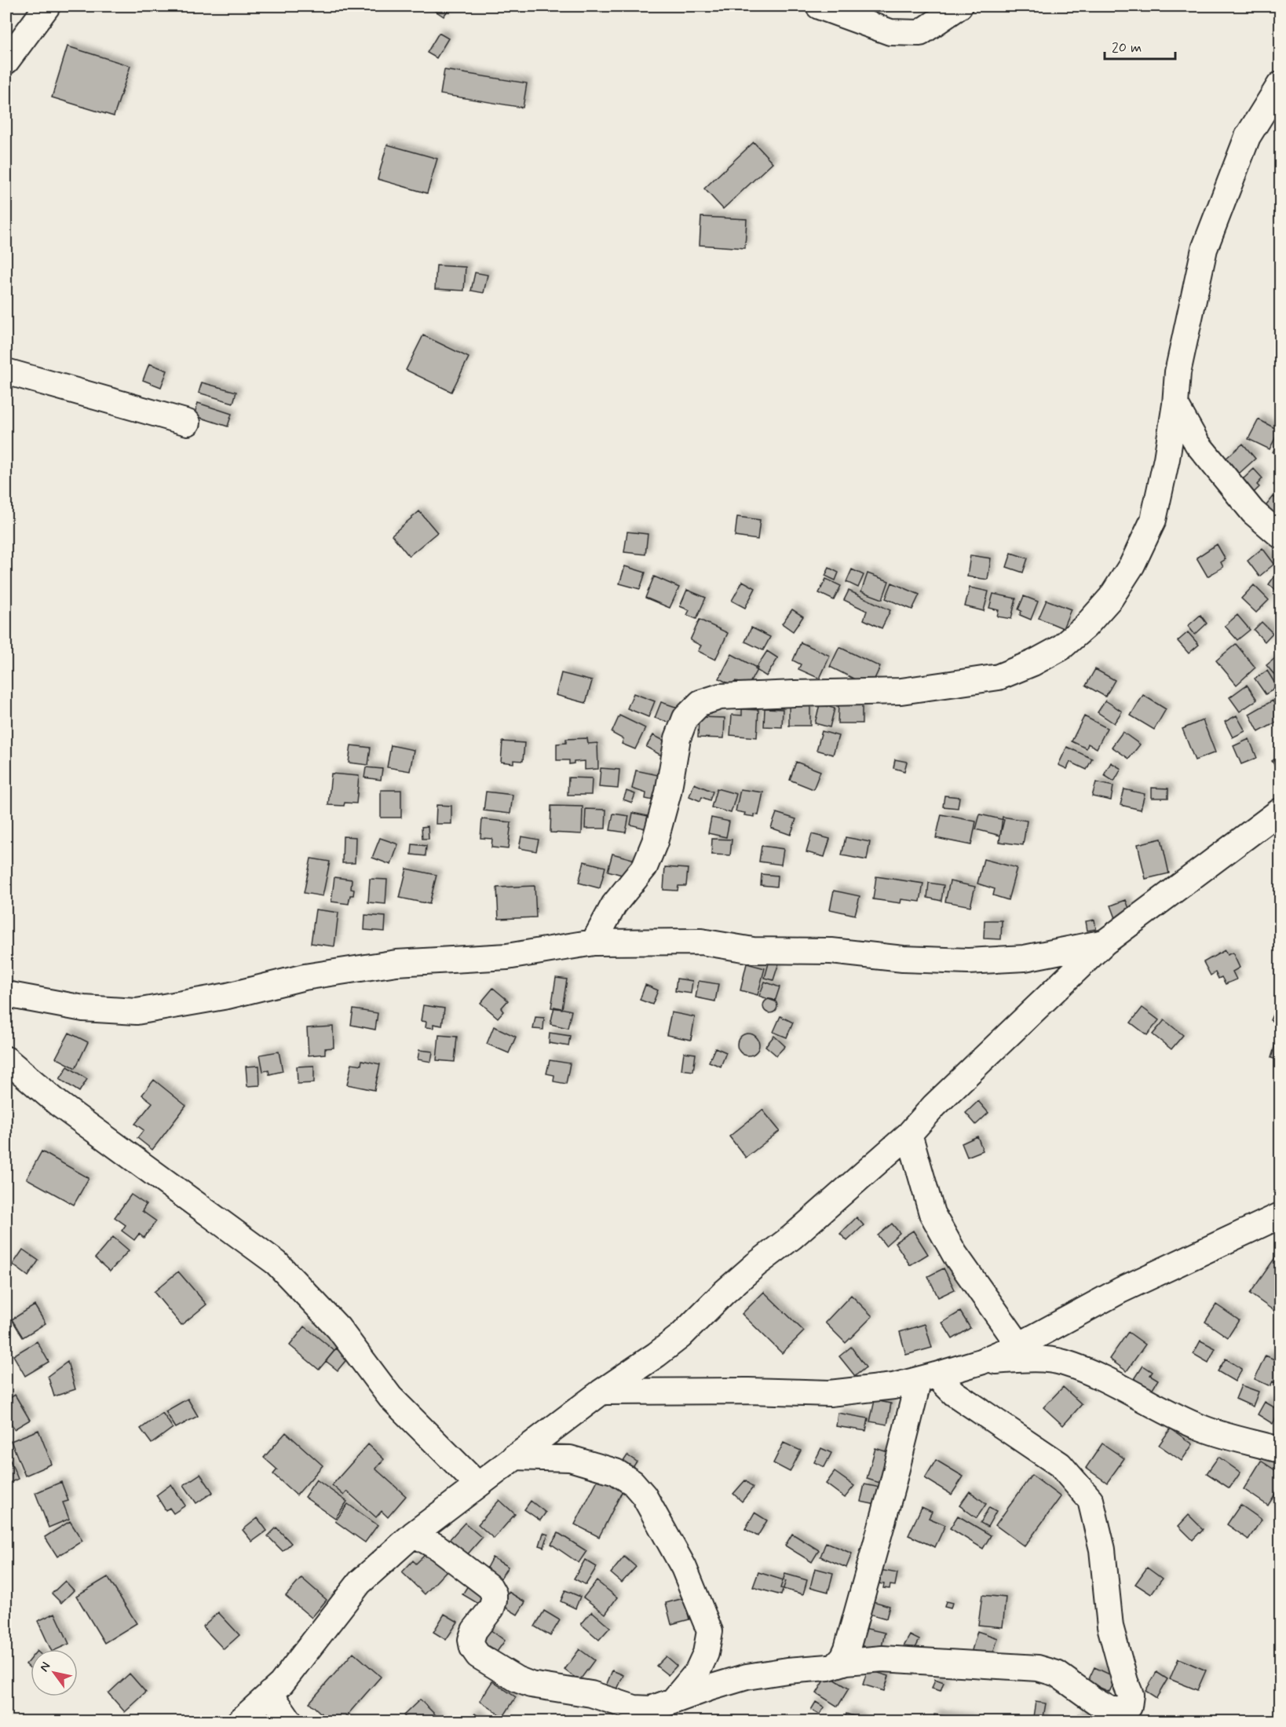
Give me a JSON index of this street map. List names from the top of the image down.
{
  "scale_bar": "20 m",
  "north": "top left"
}
